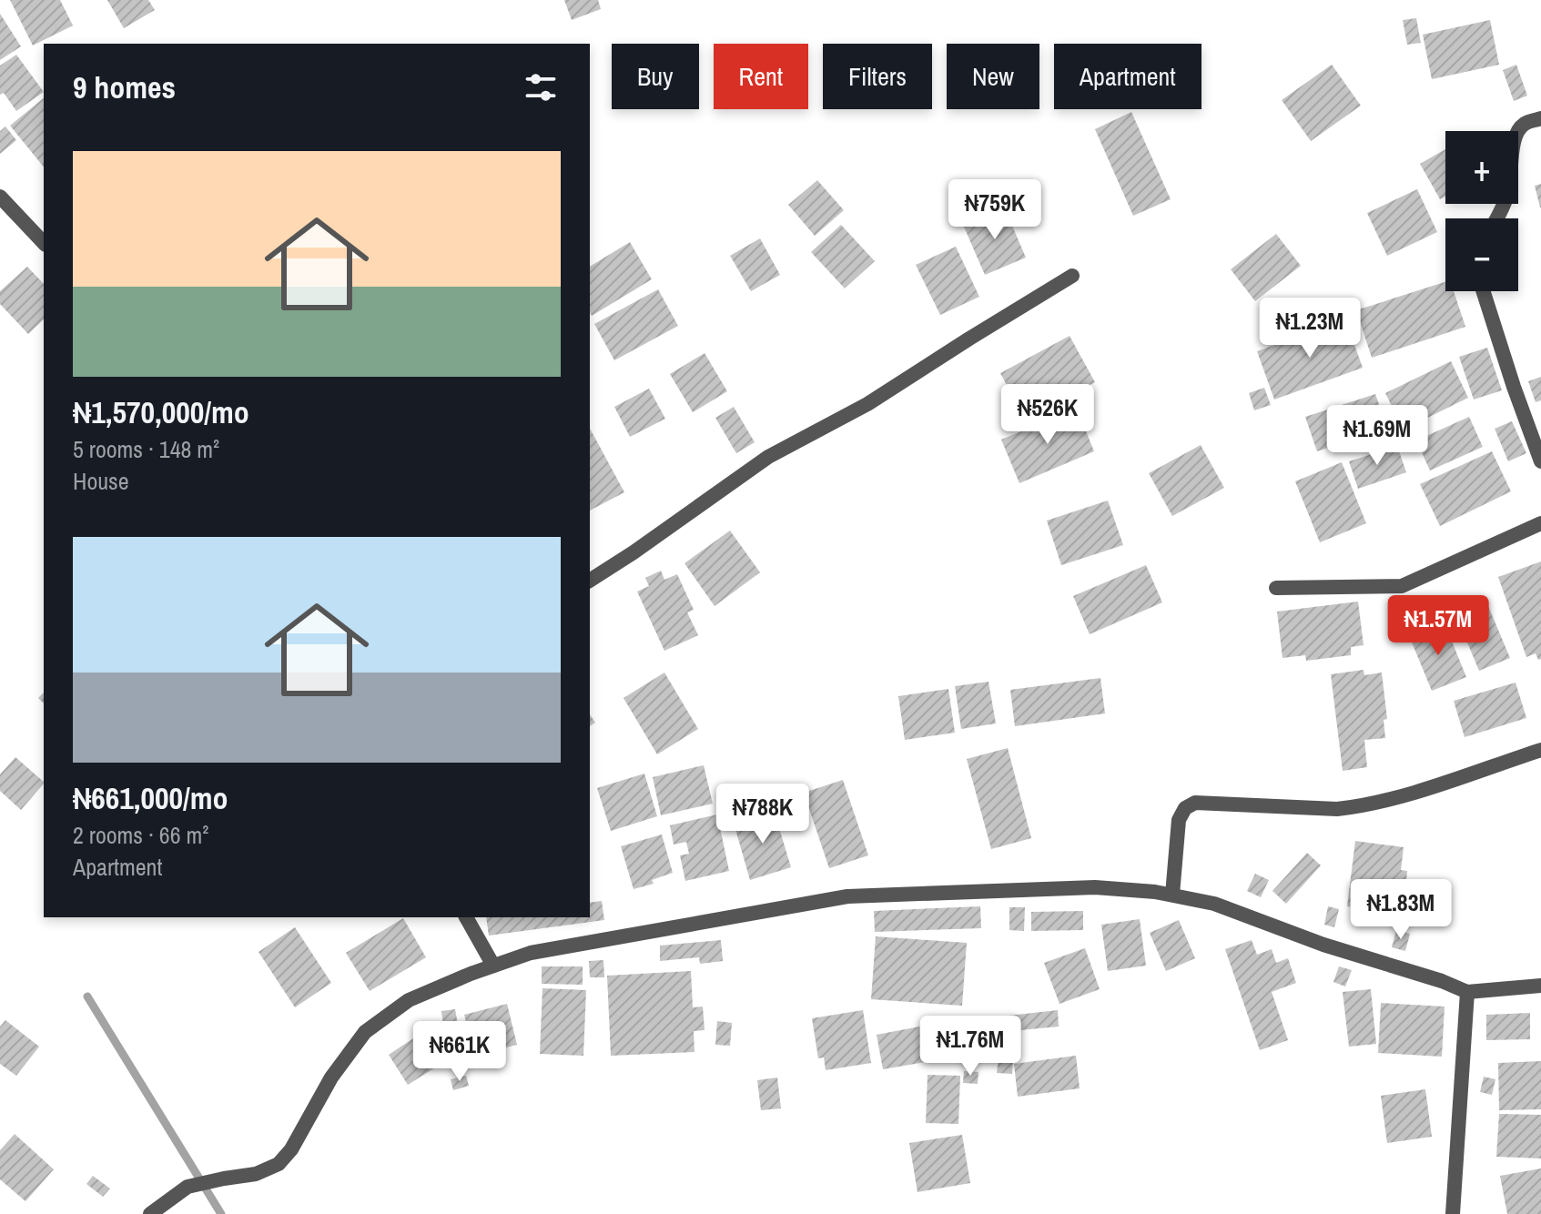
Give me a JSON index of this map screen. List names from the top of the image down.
{
  "page": {
    "chip": [
      "Buy",
      "Rent",
      "Filters",
      "New",
      "Apartment"
    ],
    "heading": "9 homes",
    "map_buttons": ["+", "−"],
    "list": [
      {
        "name": "₦1,570,000/mo",
        "note": "5 rooms · 148 m² · House"
      },
      {
        "name": "₦661,000/mo",
        "note": "2 rooms · 66 m² · Apartment"
      }
    ],
    "price": [
      "₦759K",
      "₦1.23M",
      "₦526K",
      "₦1.69M",
      "₦1.57M",
      "₦788K",
      "₦1.83M",
      "₦1.76M",
      "₦661K"
    ]
  }
}
